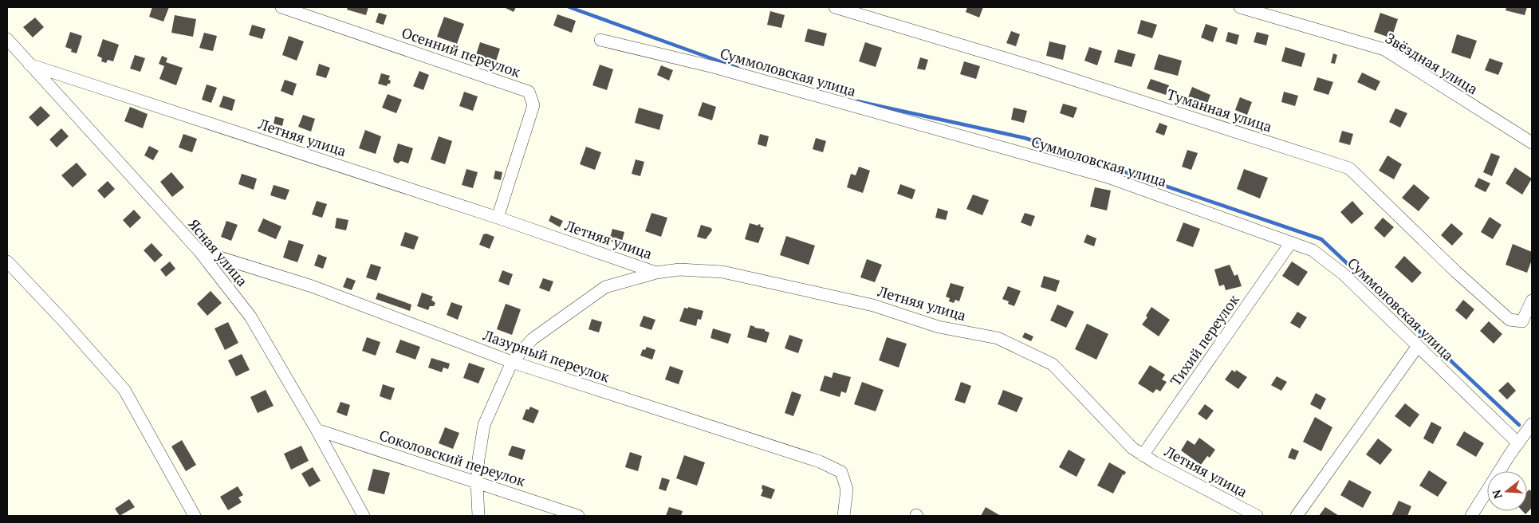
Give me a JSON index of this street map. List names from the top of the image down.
{
  "streets": {
    "street": [
      "Осенний переулок",
      "Звёздная улица",
      "Суммоловская улица",
      "Туманная улица",
      "Летняя улица",
      "Ясная улица",
      "Тихий переулок",
      "Лазурный переулок",
      "Соколовский переулок"
    ]
  },
  "crossings": [
    ["Осенний переулок", "Летняя улица"],
    ["Суммоловская улица", "Тихий переулок"],
    ["Летняя улица", "Ясная улица"],
    ["Летняя улица", "Тихий переулок"],
    ["Ясная улица", "Лазурный переулок"],
    ["Ясная улица", "Соколовский переулок"]
  ],
  "north": "left"
}
